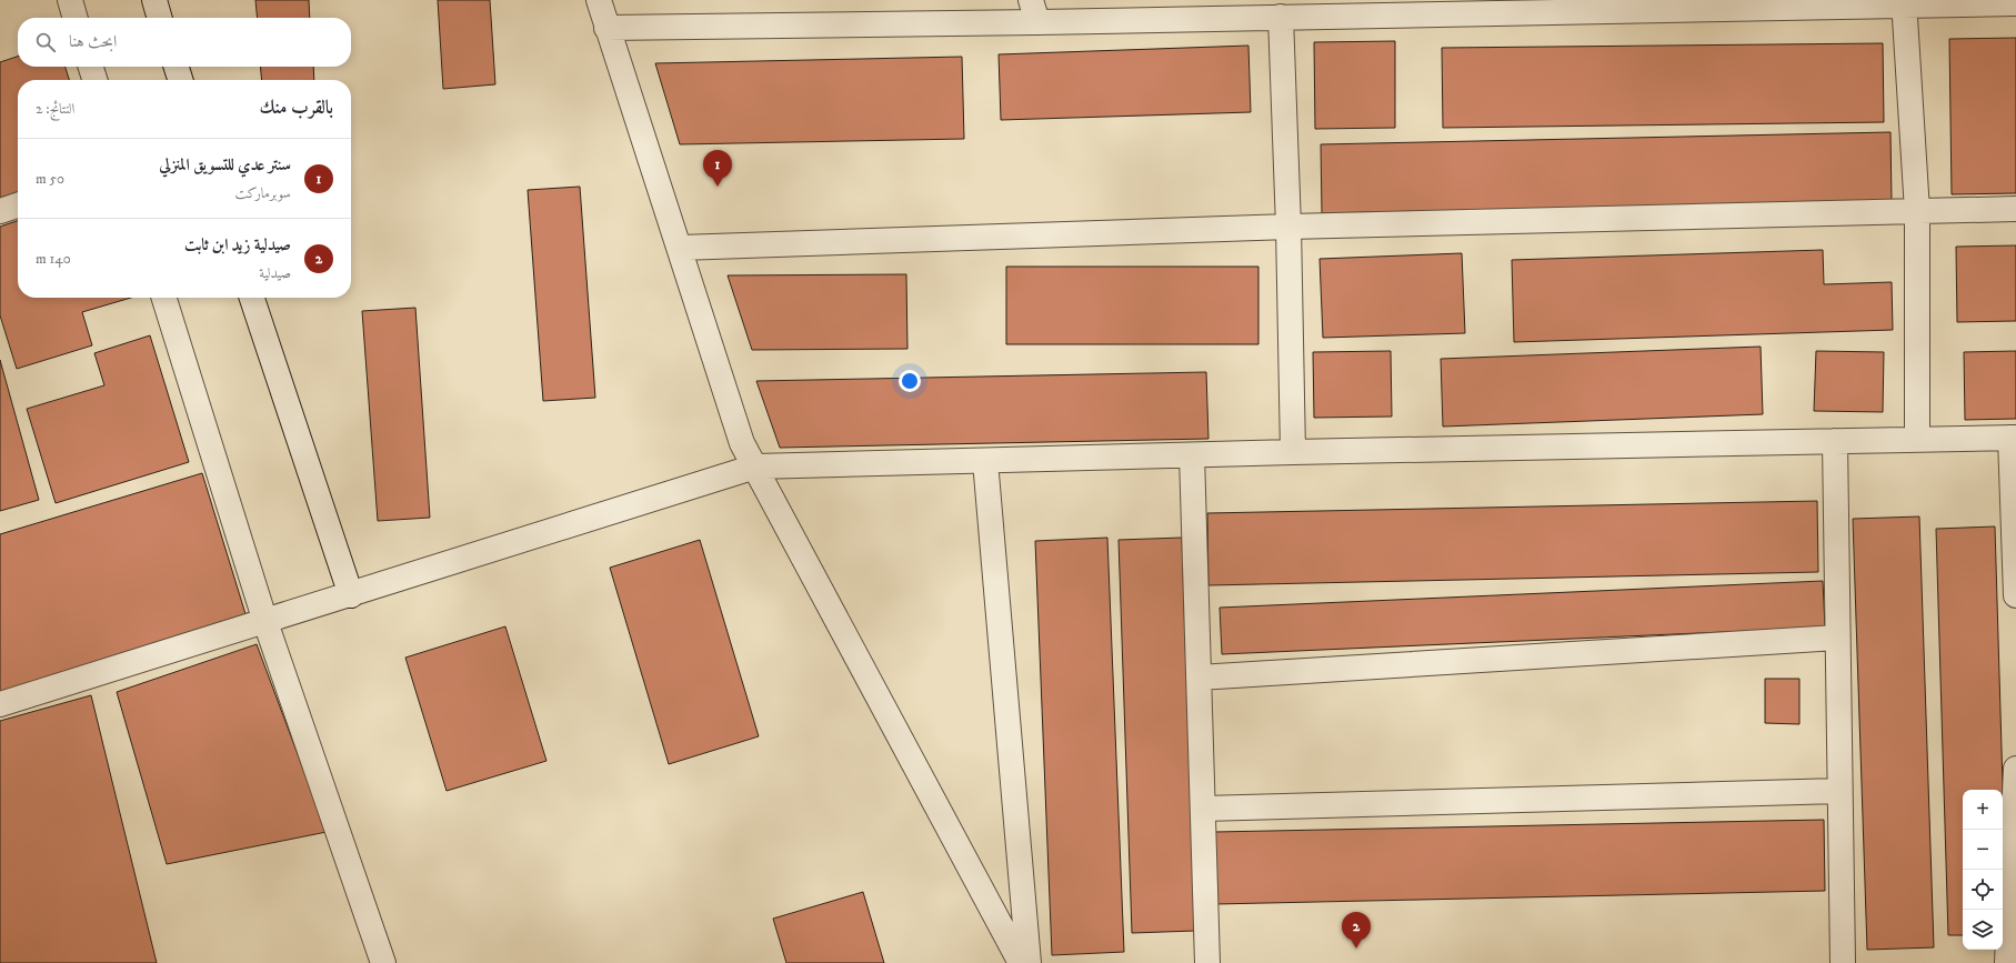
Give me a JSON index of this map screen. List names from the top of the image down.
{
  "page": {
    "search": "ابحث هنا",
    "heading": ["بالقرب منك", "النتائج: 2"],
    "list": [
      {
        "mark": "1",
        "name": "سنتر عدي للتسويق المنزلي",
        "note": "سوبرماركت",
        "value": "50 m"
      },
      {
        "mark": "2",
        "name": "صيدلية زيد ابن ثابت",
        "note": "صيدلية",
        "value": "140 m"
      }
    ],
    "pins": ["1", "2"],
    "map_buttons": ["+", "−"]
  }
}
